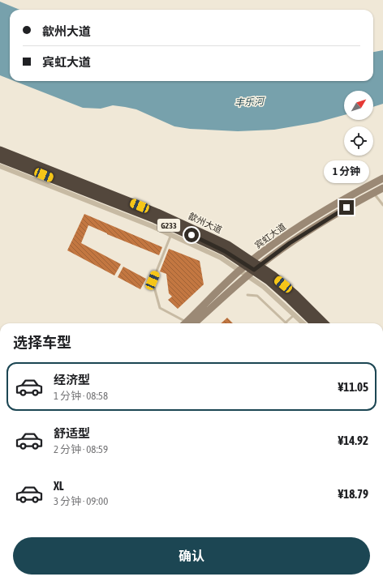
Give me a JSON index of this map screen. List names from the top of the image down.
{
  "streets": {
    "highway": ["歙州大道", "G233"],
    "main road": ["宾虹大道"]
  },
  "crossings": [
    ["歙州大道", "宾虹大道"]
  ],
  "water": ["丰乐河"],
  "north": "top right",
  "page": {
    "banner": ["歙州大道", "宾虹大道"],
    "bubble": "1 分钟",
    "heading": "选择车型",
    "list": [
      {
        "name": "经济型",
        "note": "1 分钟 · 08:58",
        "value": "¥11.05"
      },
      {
        "name": "舒适型",
        "note": "2 分钟 · 08:59",
        "value": "¥14.92"
      },
      {
        "name": "XL",
        "note": "3 分钟 · 09:00",
        "value": "¥18.79"
      }
    ],
    "buttons": "确认"
  }
}
